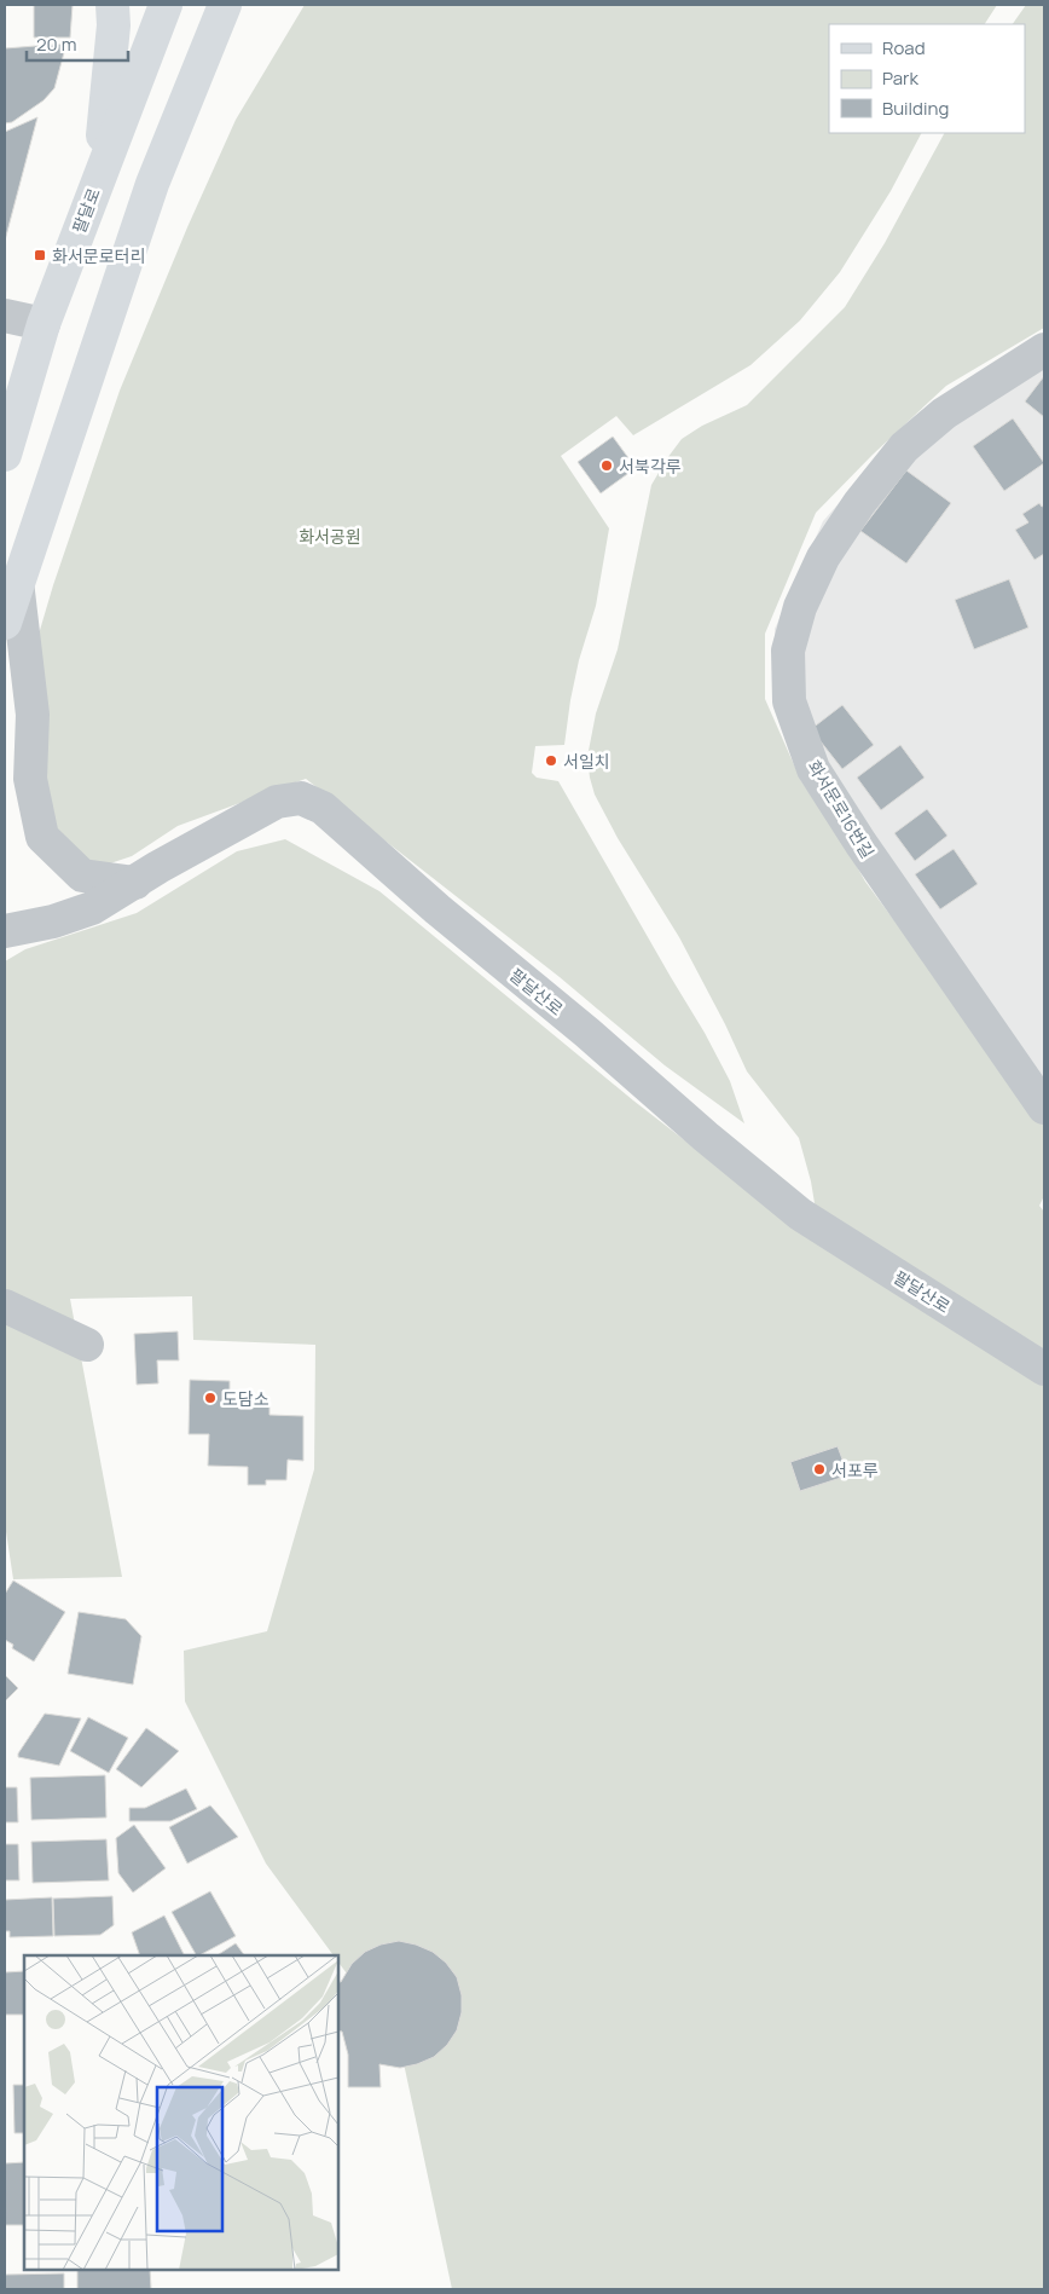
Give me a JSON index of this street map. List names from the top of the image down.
{
  "streets": {
    "main road": ["팔달로"],
    "street": ["화서문로16번길", "팔달산로"]
  },
  "parks": ["화서공원"],
  "places": {
    "transit": ["화서문로터리"],
    "other": [
      "서북각루",
      "서일치",
      "도담소",
      "서포루"
    ]
  },
  "legend": ["Road", "Park", "Building"],
  "scale_bar": "20 m"
}
